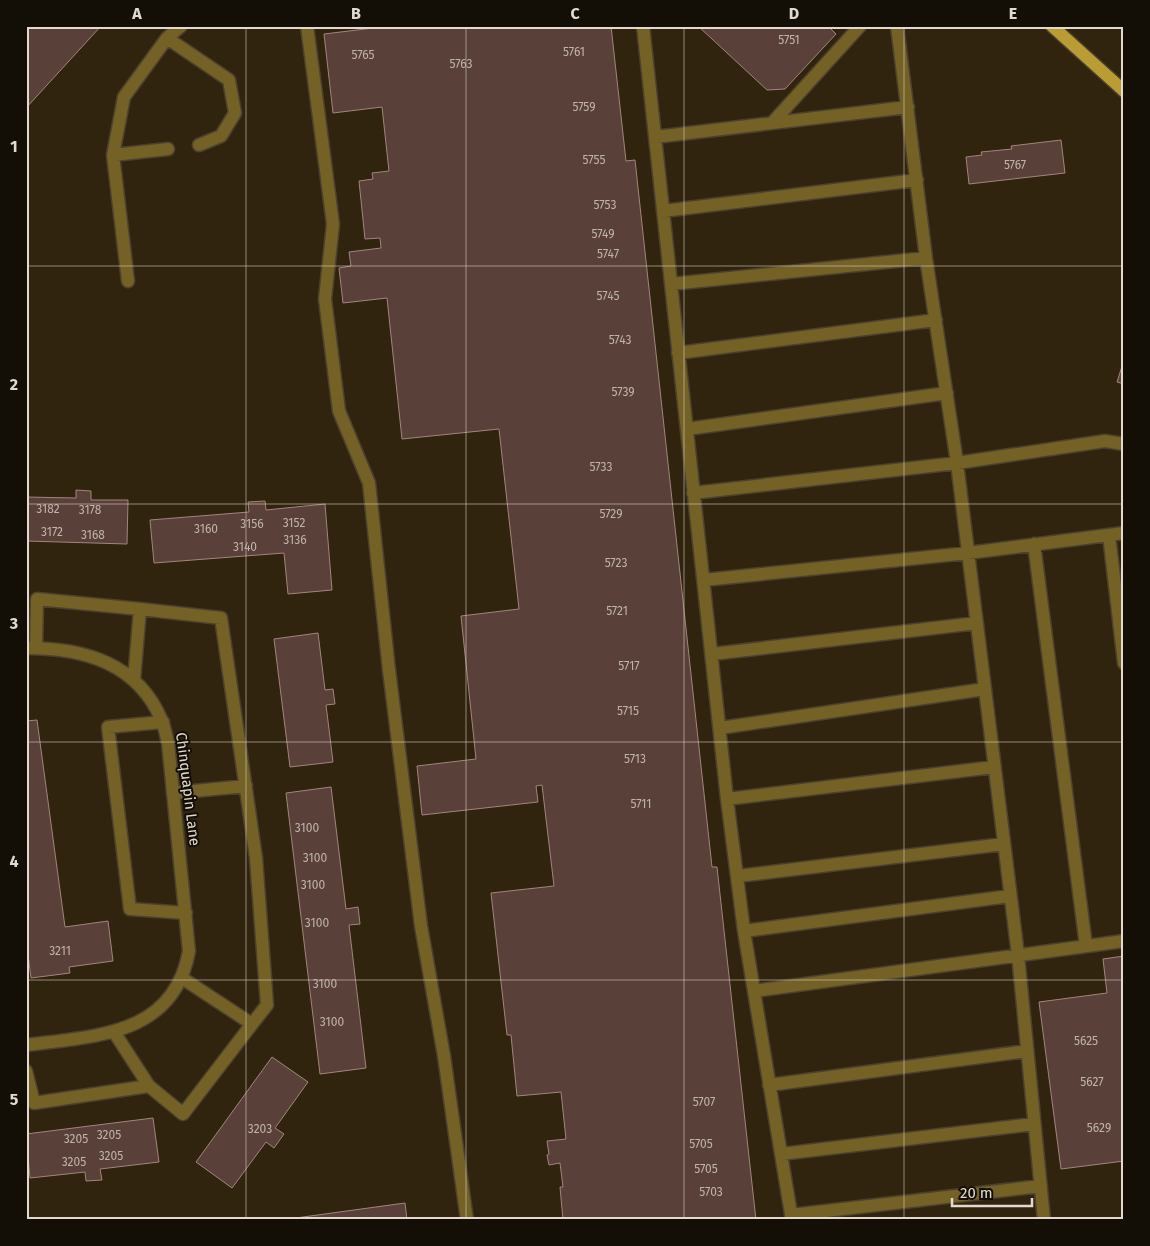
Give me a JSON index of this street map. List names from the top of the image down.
{
  "streets": {
    "street": ["Chinquapin Lane"]
  },
  "house_numbers": [
    "5751",
    "5761",
    "5765",
    "5763",
    "5759",
    "5755",
    "5767",
    "5753",
    "5749",
    "5747",
    "5745",
    "5743",
    "5739",
    "5733",
    "3182",
    "3178",
    "5729",
    "3152",
    "3156",
    "3160",
    "3172",
    "3168",
    "3136",
    "3140",
    "5723",
    "5721",
    "5717",
    "5715",
    "5713",
    "5711",
    "3100",
    "3100",
    "3100",
    "3100",
    "3211",
    "3100",
    "3100",
    "5625",
    "5627",
    "5707",
    "5629",
    "3203",
    "3205",
    "3205",
    "5705",
    "3205",
    "3205",
    "5705",
    "5703"
  ],
  "scale_bar": "20 m",
  "grid": {
    "columns": [
      "A",
      "B",
      "C",
      "D",
      "E"
    ],
    "rows": [
      "1",
      "2",
      "3",
      "4",
      "5"
    ]
  }
}
